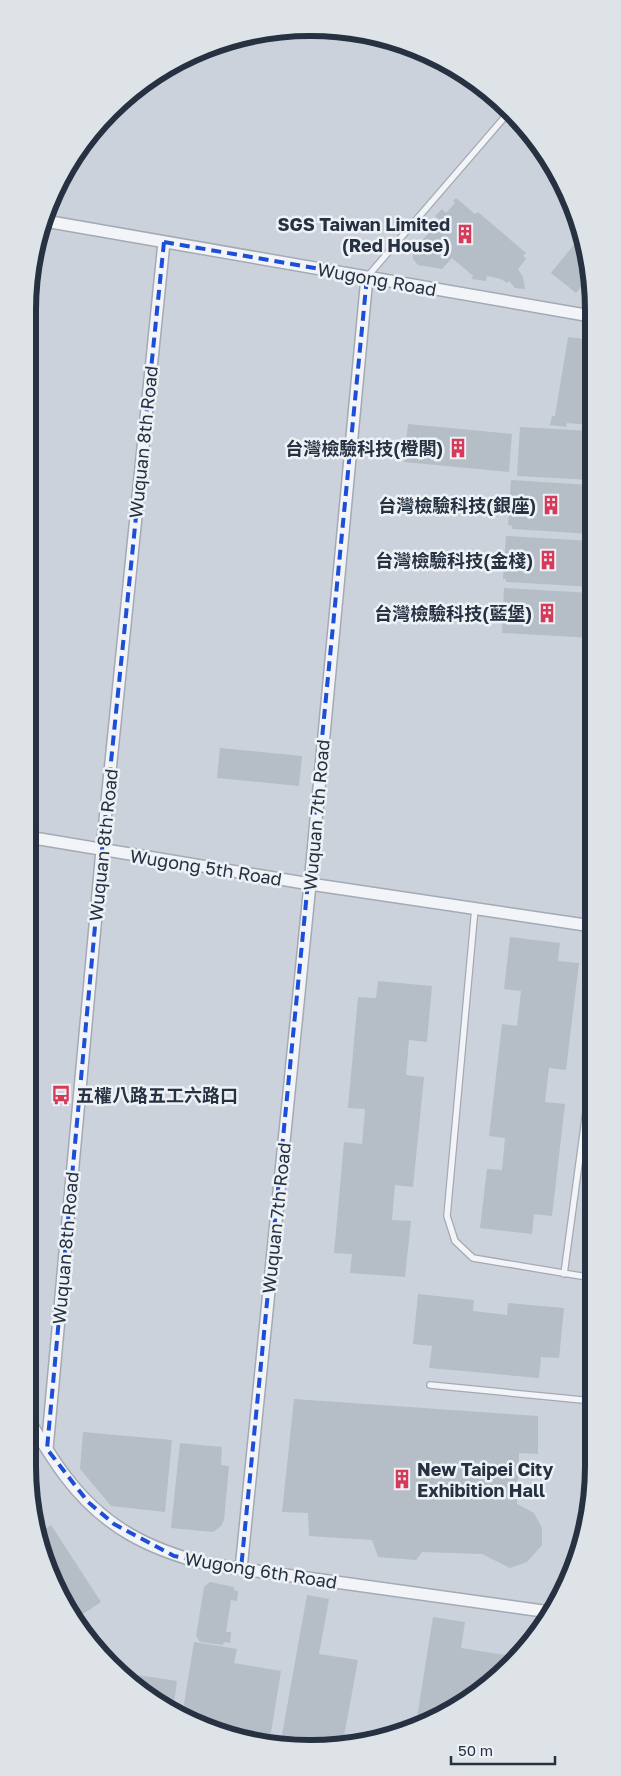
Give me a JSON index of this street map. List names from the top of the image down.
{
  "streets": {
    "street": [
      "Wugong Road",
      "Wuquan 8th Road",
      "Wuquan 7th Road",
      "Wugong 5th Road",
      "Wugong 6th Road"
    ]
  },
  "crossings": [
    ["Wugong Road", "Wuquan 8th Road"],
    ["Wugong Road", "Wuquan 7th Road"],
    ["Wuquan 8th Road", "Wugong 5th Road"],
    ["Wuquan 8th Road", "Wugong 6th Road"],
    ["Wuquan 7th Road", "Wugong 5th Road"],
    ["Wuquan 7th Road", "Wugong 6th Road"]
  ],
  "places": {
    "building": [
      "SGS Taiwan Limited (Red House)",
      "台灣檢驗科技(橙閣)",
      "台灣檢驗科技(銀座)",
      "台灣檢驗科技(金棧)",
      "台灣檢驗科技(藍堡)",
      "New Taipei City Exhibition Hall"
    ],
    "bus stop": ["五權八路五工六路口"]
  },
  "scale_bar": "50 m"
}
